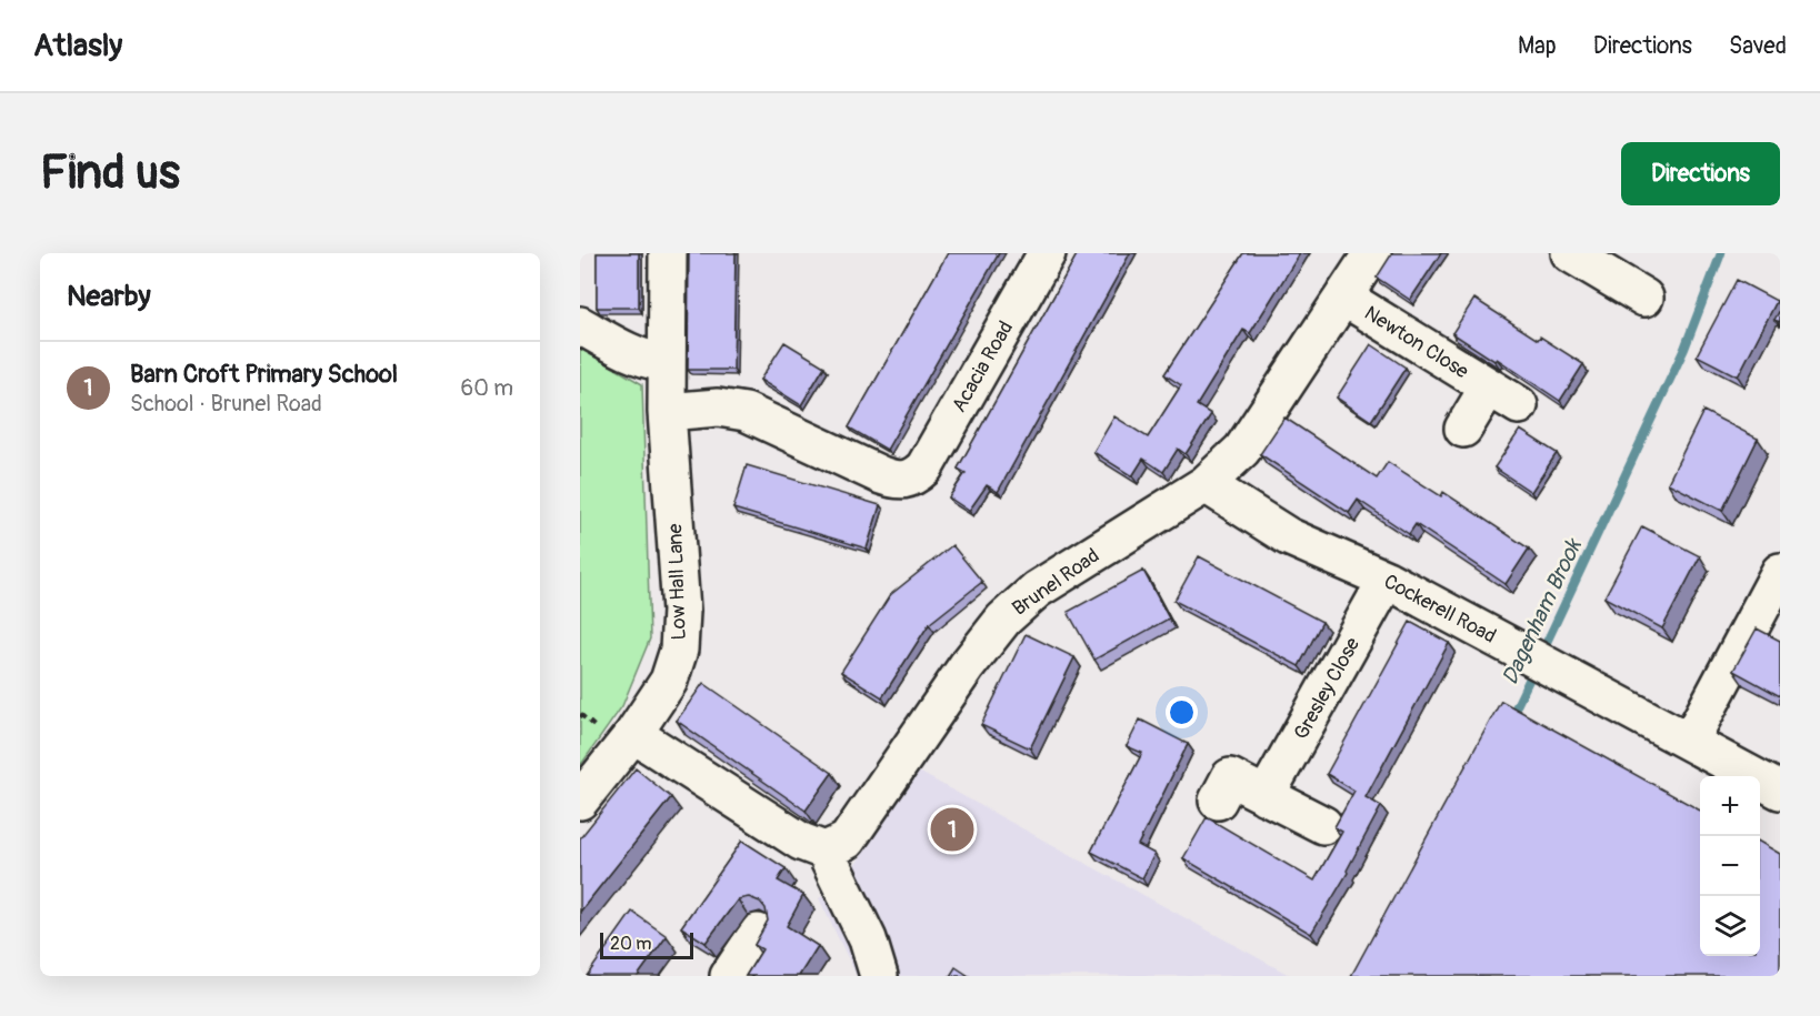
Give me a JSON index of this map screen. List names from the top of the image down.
{
  "streets": {
    "street": [
      "Newton Close",
      "Acacia Road",
      "Low Hall Lane",
      "Brunel Road",
      "Cockerell Road",
      "Gresley Close"
    ]
  },
  "crossings": [
    ["Newton Close", "Brunel Road"],
    ["Acacia Road", "Low Hall Lane"],
    ["Brunel Road", "Cockerell Road"],
    ["Cockerell Road", "Gresley Close"]
  ],
  "water": ["Dagenham Brook"],
  "scale_bar": "20 m",
  "page": {
    "header": "Atlasly",
    "nav": ["Map", "Directions", "Saved"],
    "buttons": "Directions",
    "title": "Find us",
    "heading": "Nearby",
    "list": [
      {
        "mark": "1",
        "name": "Barn Croft Primary School",
        "note": "School · Brunel Road",
        "value": "60 m"
      }
    ],
    "map_buttons": ["+", "−"],
    "pins": "1",
    "scale": "20 m"
  }
}
